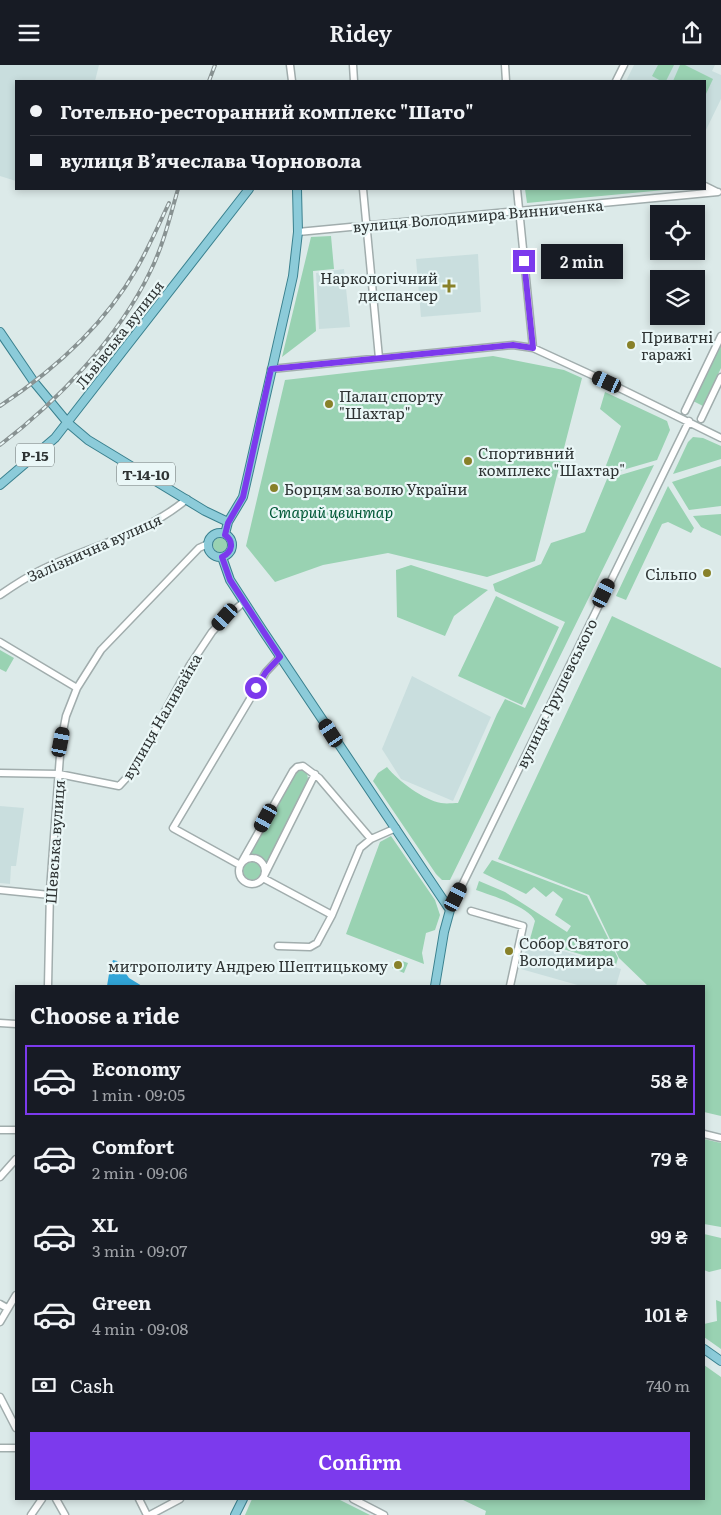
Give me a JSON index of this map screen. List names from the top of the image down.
{
  "streets": {
    "main road": ["Львівська вулиця", "Р-15", "Т-14-10"],
    "street": [
      "вулиця Володимира Винниченка",
      "Залізнична вулиця",
      "вулиця Грушевського",
      "вулиця Наливайка",
      "Шевська вулиця"
    ]
  },
  "crossings": [
    ["Львівська вулиця", "Т-14-10"],
    ["Т-14-10", "Залізнична вулиця"],
    ["вулиця Наливайка", "Шевська вулиця"]
  ],
  "parks": ["Старий цвинтар"],
  "places": {
    "health": ["Наркологічний диспансер"],
    "other": [
      "Приватні гаражі",
      "Палац спорту \"Шахтар\"",
      "Спортивний комплекс \"Шахтар\"",
      "Борцям за волю України",
      "Сільпо",
      "Собор Святого Володимира",
      "митрополиту Андрею Шептицькому"
    ]
  },
  "page": {
    "header": "Ridey",
    "banner": ["Готельно-ресторанний комплекс \"Шато\"", "вулиця Вʼячеслава Чорновола"],
    "bubble": "2 min",
    "heading": "Choose a ride",
    "list": [
      {
        "name": "Economy",
        "note": "1 min · 09:05",
        "value": "58 ₴"
      },
      {
        "name": "Comfort",
        "note": "2 min · 09:06",
        "value": "79 ₴"
      },
      {
        "name": "XL",
        "note": "3 min · 09:07",
        "value": "99 ₴"
      },
      {
        "name": "Green",
        "note": "4 min · 09:08",
        "value": "101 ₴"
      }
    ],
    "pay": ["Cash", "740 m"],
    "buttons": "Confirm"
  }
}
